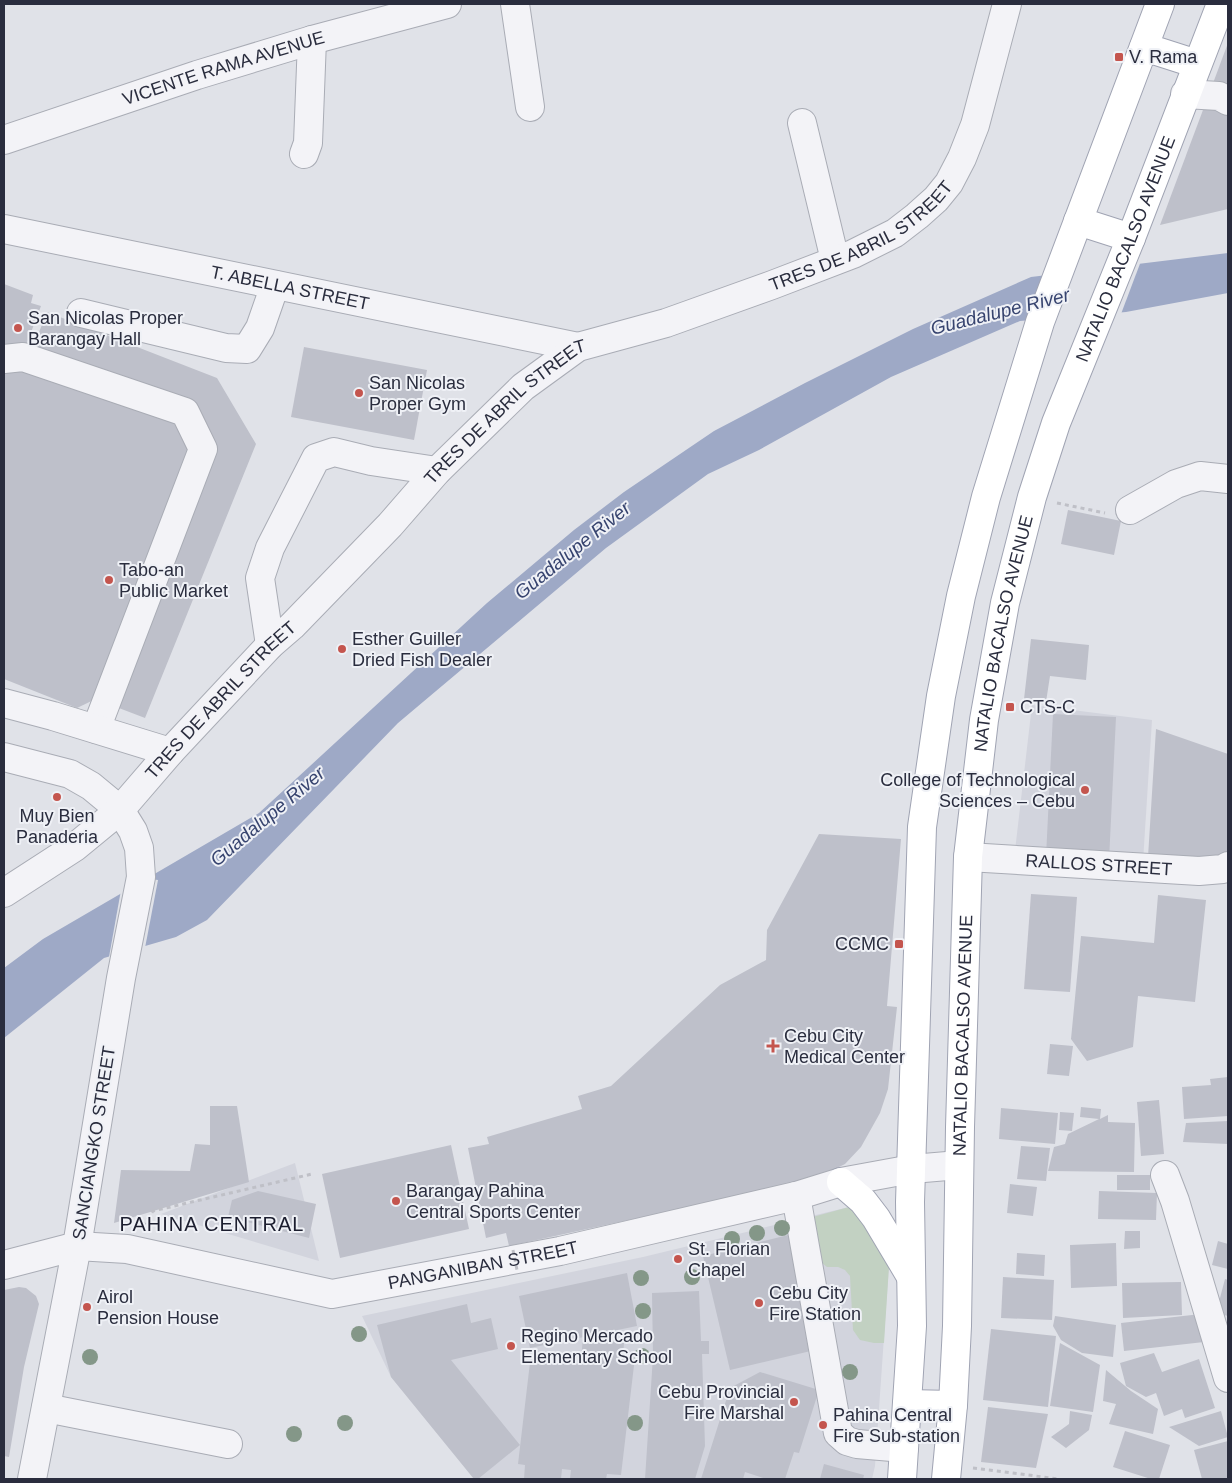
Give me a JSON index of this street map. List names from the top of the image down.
{
  "streets": {
    "main road": ["NATALIO BACALSO AVENUE"],
    "street": [
      "VICENTE RAMA AVENUE",
      "TRES DE ABRIL STREET",
      "T. ABELLA STREET",
      "RALLOS STREET",
      "SANCIANGKO STREET",
      "PANGANIBAN STREET"
    ]
  },
  "crossings": [
    ["TRES DE ABRIL STREET", "T. ABELLA STREET"],
    ["TRES DE ABRIL STREET", "SANCIANGKO STREET"],
    ["NATALIO BACALSO AVENUE", "RALLOS STREET"],
    ["NATALIO BACALSO AVENUE", "PANGANIBAN STREET"],
    ["SANCIANGKO STREET", "PANGANIBAN STREET"]
  ],
  "districts": ["PAHINA CENTRAL"],
  "water": ["Guadalupe River"],
  "places": {
    "transit": ["V. Rama", "CTS-C", "CCMC"],
    "other": [
      "San Nicolas Proper Barangay Hall",
      "San Nicolas Proper Gym",
      "Tabo-an Public Market",
      "Esther Guiller Dried Fish Dealer",
      "College of Technological Sciences – Cebu",
      "Muy Bien Panaderia",
      "Barangay Pahina Central Sports Center",
      "St. Florian Chapel",
      "Cebu City Fire Station",
      "Airol Pension House",
      "Regino Mercado Elementary School",
      "Cebu Provincial Fire Marshal",
      "Pahina Central Fire Sub-station"
    ],
    "health": ["Cebu City Medical Center"]
  }
}
